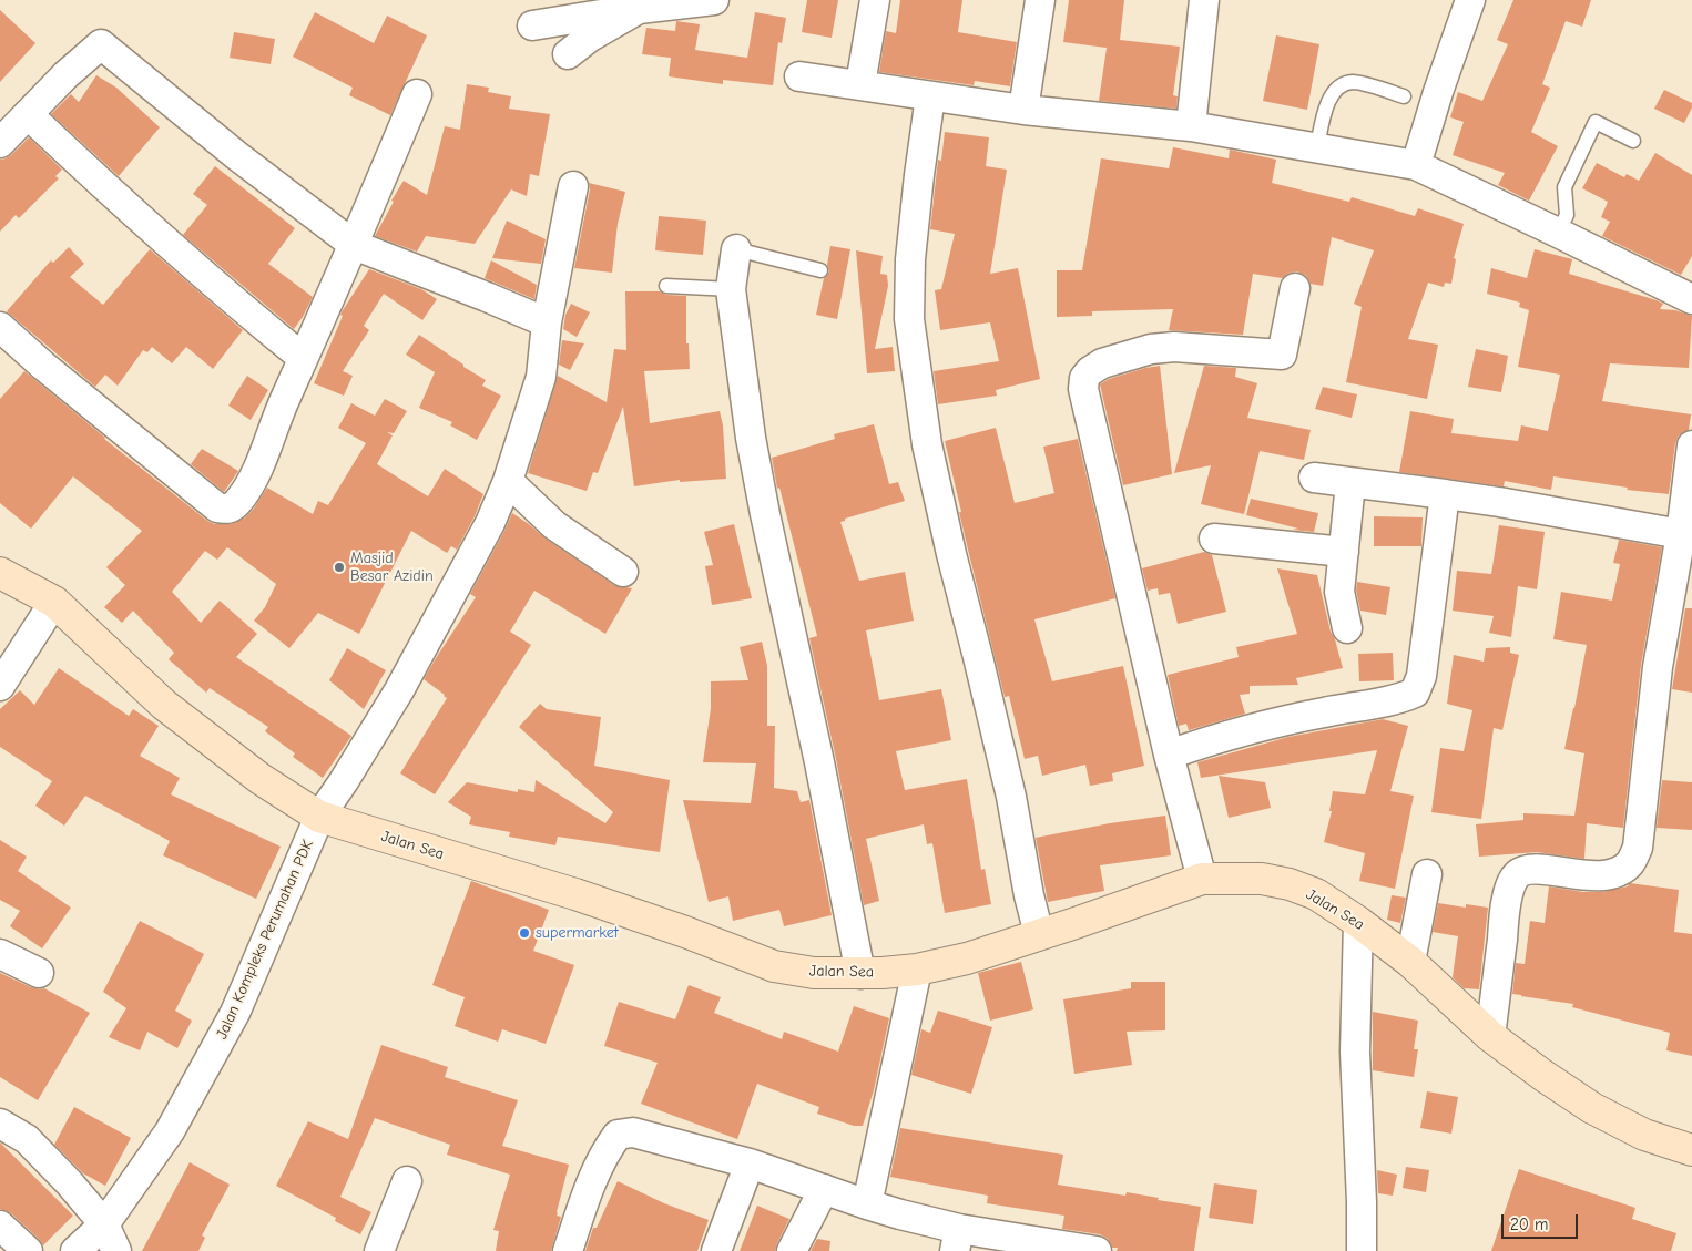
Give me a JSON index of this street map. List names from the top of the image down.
{
  "streets": {
    "main road": ["Jalan Sea"],
    "street": ["Jalan Kompleks Perumahan PDK"]
  },
  "crossings": [
    ["Jalan Sea", "Jalan Kompleks Perumahan PDK"]
  ],
  "places": ["Masjid Besar Azidin", "supermarket"],
  "scale_bar": "20 m"
}
